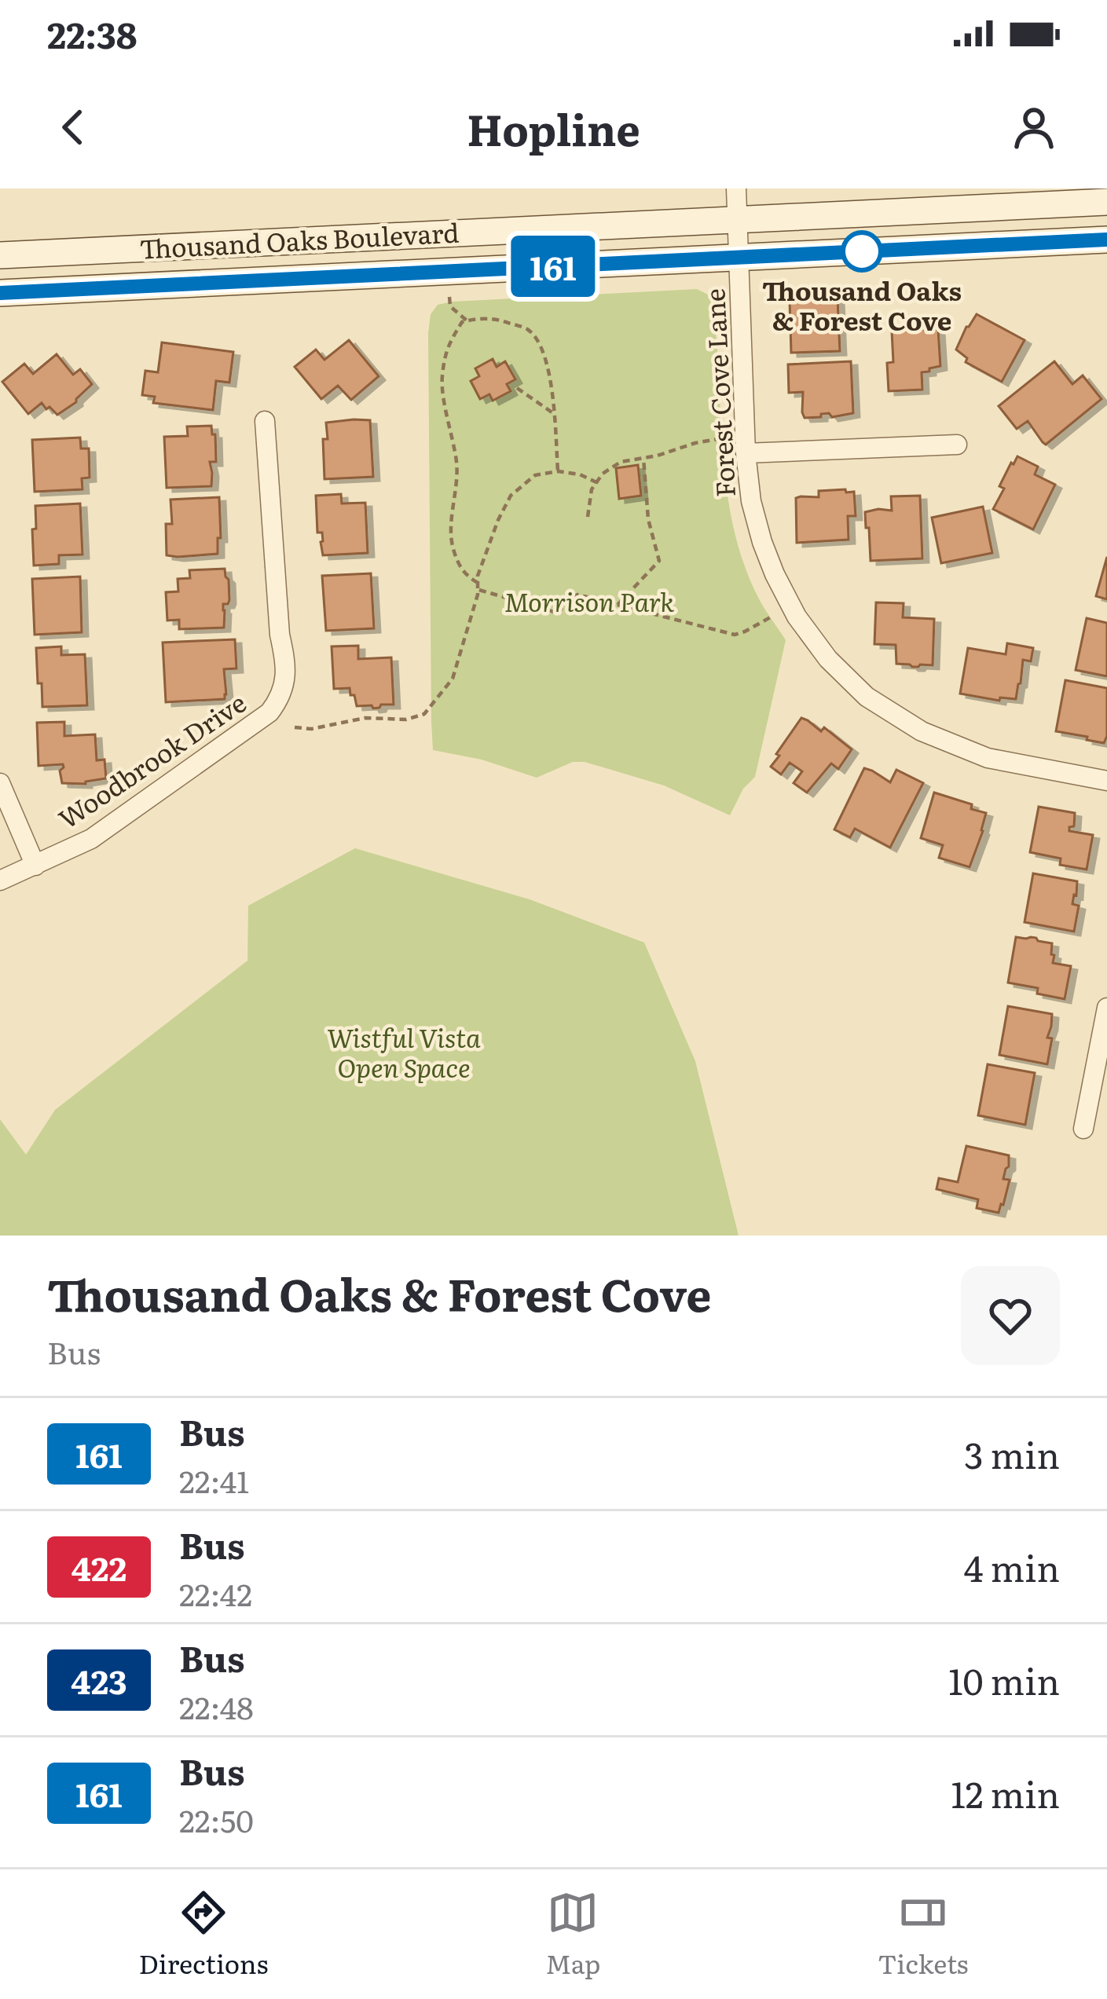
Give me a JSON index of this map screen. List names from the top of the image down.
{
  "streets": {
    "main road": ["Thousand Oaks Boulevard"],
    "street": ["Forest Cove Lane", "Woodbrook Drive"]
  },
  "crossings": [
    ["Thousand Oaks Boulevard", "Forest Cove Lane"]
  ],
  "parks": ["Morrison Park", "Wistful Vista Open Space"],
  "places": ["Thousand Oaks & Forest Cove"],
  "lines": ["bus line 161"],
  "page": {
    "status": "22:38",
    "header": "Hopline",
    "on_map": "161",
    "heading": ["Thousand Oaks & Forest Cove", "Bus"],
    "list": [
      {
        "mark": "161",
        "name": "Bus",
        "note": "22:41",
        "value": "3 min"
      },
      {
        "mark": "422",
        "name": "Bus",
        "note": "22:42",
        "value": "4 min"
      },
      {
        "mark": "423",
        "name": "Bus",
        "note": "22:48",
        "value": "10 min"
      },
      {
        "mark": "161",
        "name": "Bus",
        "note": "22:50",
        "value": "12 min"
      }
    ],
    "tabs": ["Directions", "Map", "Tickets"]
  }
}
